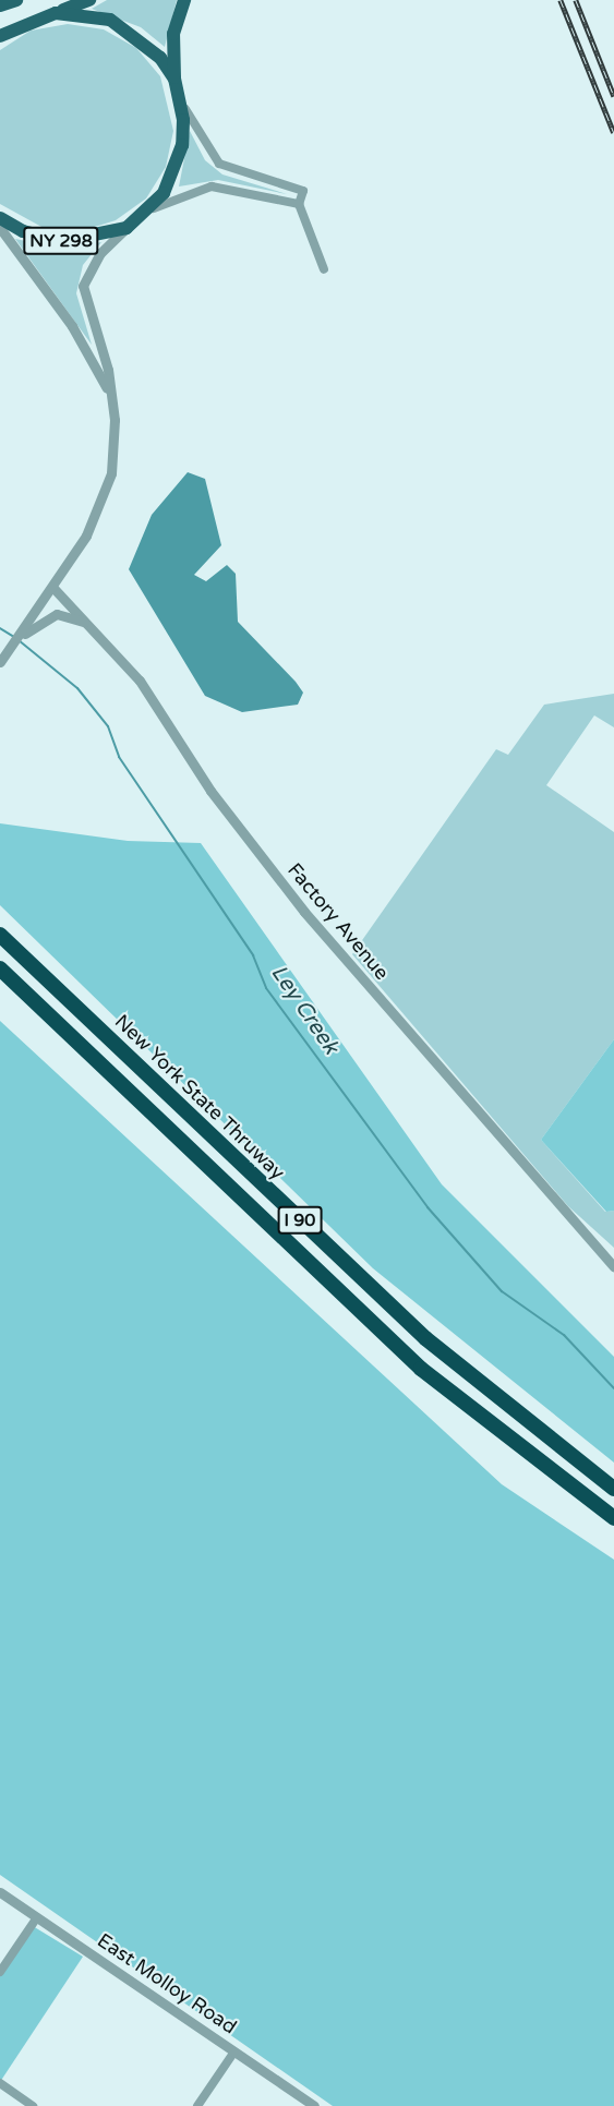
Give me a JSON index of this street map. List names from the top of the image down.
{
  "streets": {
    "highway": ["New York State Thruway", "I 90"],
    "main road": ["NY 298"],
    "street": ["Factory Avenue", "East Molloy Road"]
  },
  "water": ["Ley Creek"]
}
